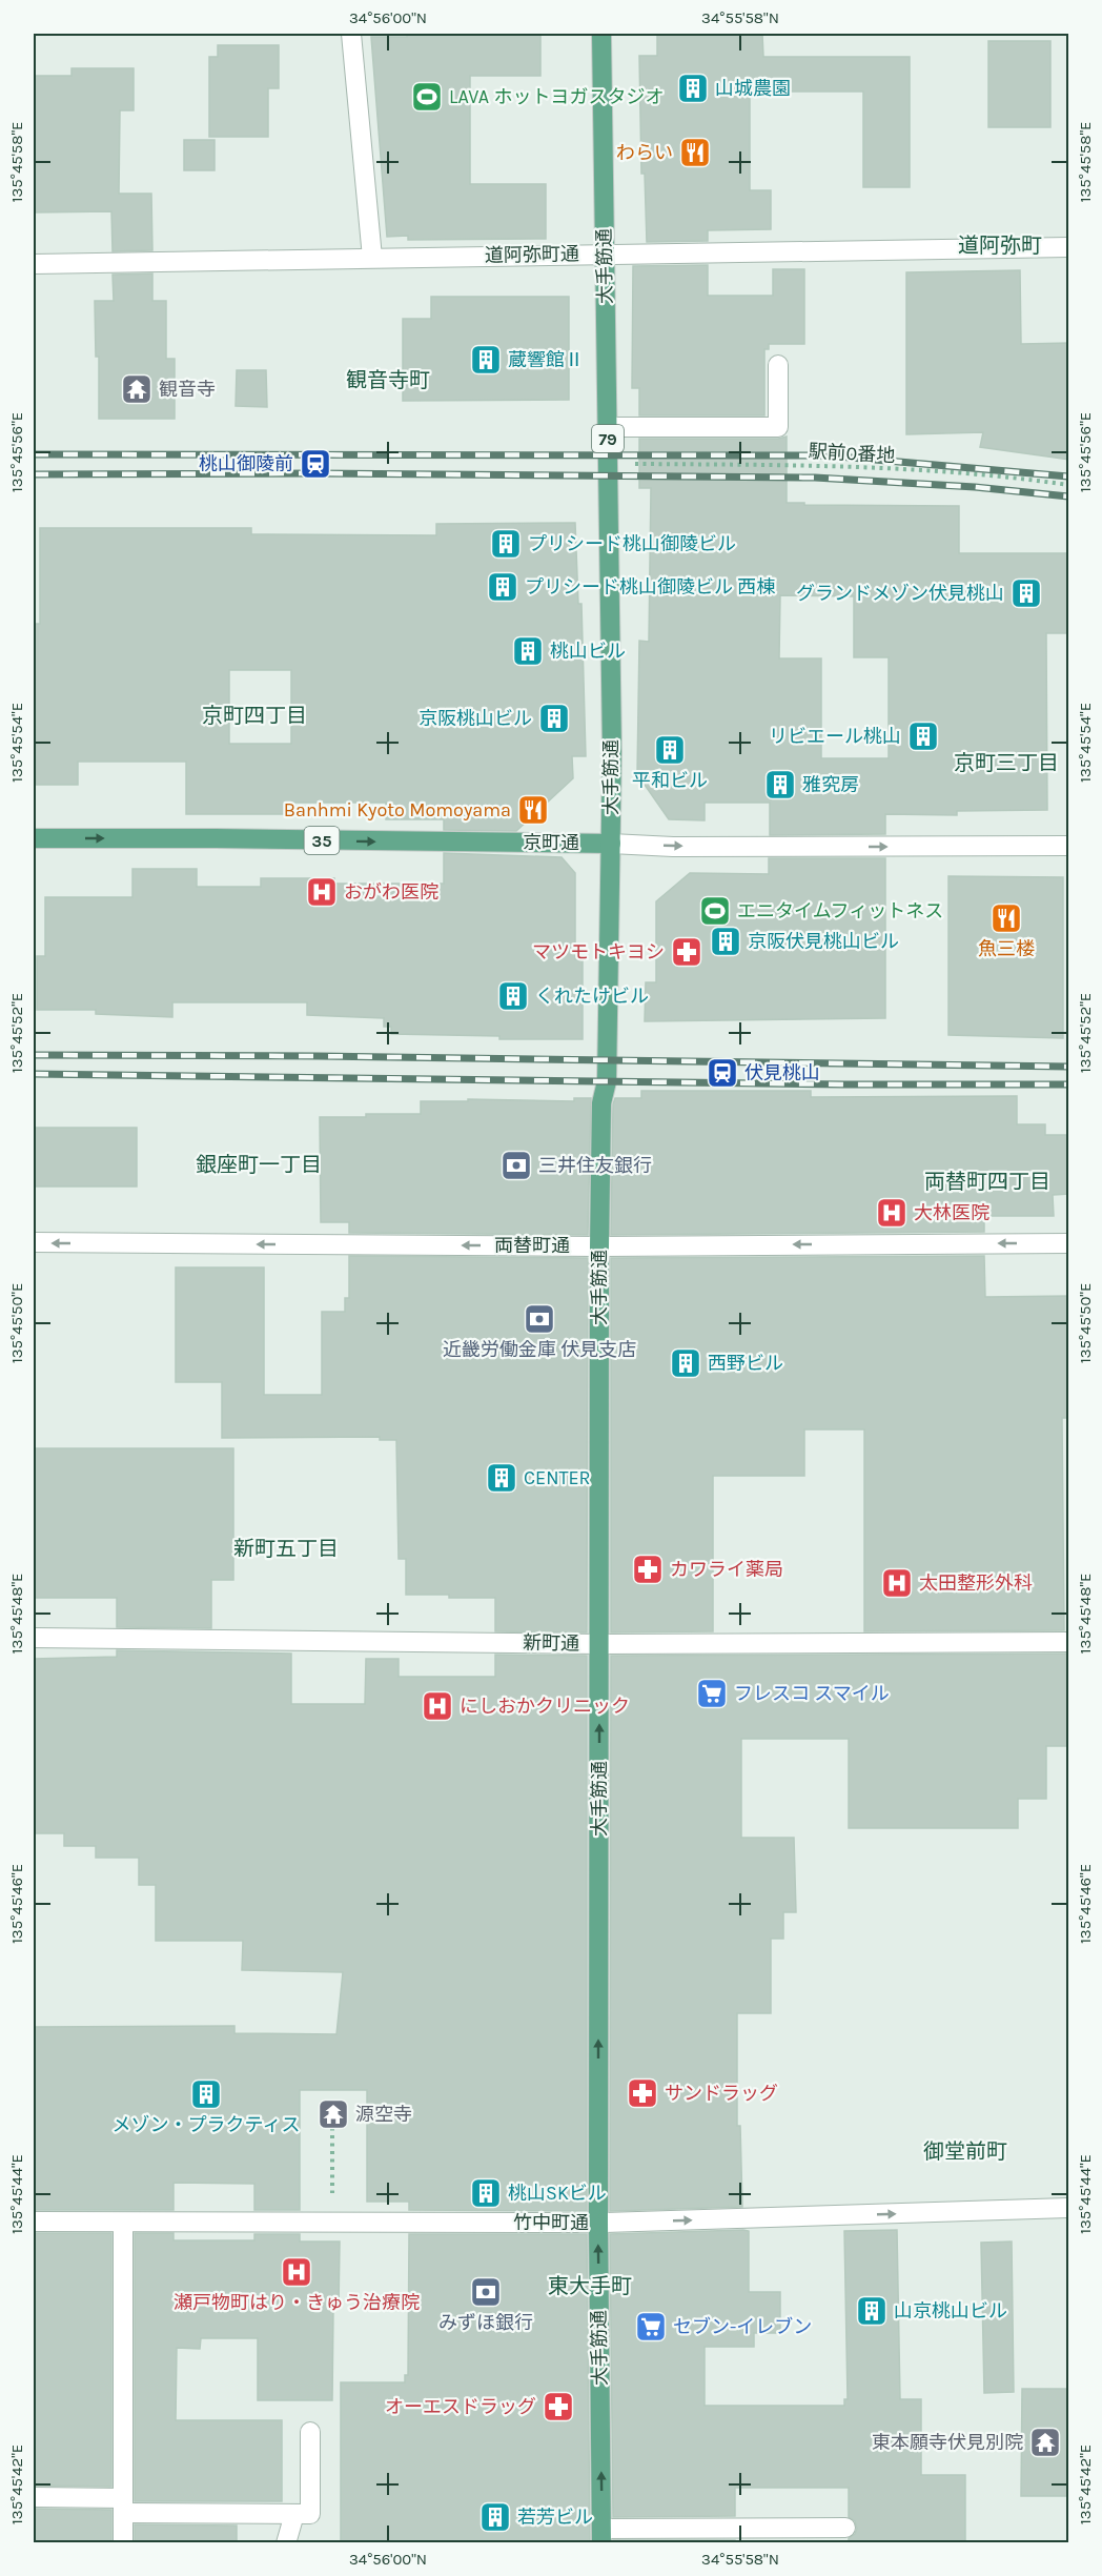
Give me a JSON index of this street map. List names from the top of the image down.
{
  "streets": {
    "main road": [
      "大手筋通",
      "79",
      "35",
      "京町通"
    ],
    "street": [
      "道阿弥町通",
      "両替町通",
      "新町通",
      "竹中町通"
    ],
    "path": ["駅前0番地"]
  },
  "crossings": [
    ["道阿弥町通", "大手筋通"],
    ["大手筋通", "京町通"],
    ["大手筋通", "両替町通"],
    ["大手筋通", "新町通"],
    ["大手筋通", "竹中町通"]
  ],
  "one_way": [
    "大手筋通",
    "京町通",
    "両替町通",
    "竹中町通"
  ],
  "districts": [
    "道阿弥町",
    "観音寺町",
    "京町四丁目",
    "京町三丁目",
    "銀座町一丁目",
    "両替町四丁目",
    "新町五丁目",
    "御堂前町",
    "東大手町"
  ],
  "places": {
    "building": [
      "山城農園",
      "蔵響館Ⅱ",
      "プリシード桃山御陵ビル",
      "プリシード桃山御陵ビル 西棟",
      "グランドメゾン伏見桃山",
      "桃山ビル",
      "京阪桃山ビル",
      "リビエール桃山",
      "平和ビル",
      "雅究房",
      "京阪伏見桃山ビル",
      "くれたけビル",
      "西野ビル",
      "CENTER",
      "メゾン・プラクティス",
      "桃山SKビル",
      "山京桃山ビル",
      "若芳ビル"
    ],
    "sports": ["LAVA ホットヨガスタジオ", "エニタイムフィットネス"],
    "restaurant": ["わらい", "Banhmi Kyoto Momoyama", "魚三楼"],
    "temple": ["観音寺", "源空寺", "東本願寺伏見別院"],
    "station": ["桃山御陵前", "伏見桃山"],
    "hospital": [
      "おがわ医院",
      "大林医院",
      "太田整形外科",
      "にしおかクリニック",
      "瀬戸物町はり・きゅう治療院"
    ],
    "pharmacy": [
      "マツモトキヨシ",
      "カワライ薬局",
      "サンドラッグ",
      "オーエスドラッグ"
    ],
    "bank": ["三井住友銀行", "近畿労働金庫 伏見支店", "みずほ銀行"],
    "supermarket": ["フレスコ スマイル", "セブン-イレブン"]
  },
  "coordinates": [
    "34°56'00\"N",
    "34°55'58\"N",
    "135°45'58\"E",
    "135°45'56\"E",
    "135°45'54\"E",
    "135°45'52\"E",
    "135°45'50\"E",
    "135°45'48\"E",
    "135°45'46\"E",
    "135°45'44\"E",
    "135°45'42\"E"
  ]
}
